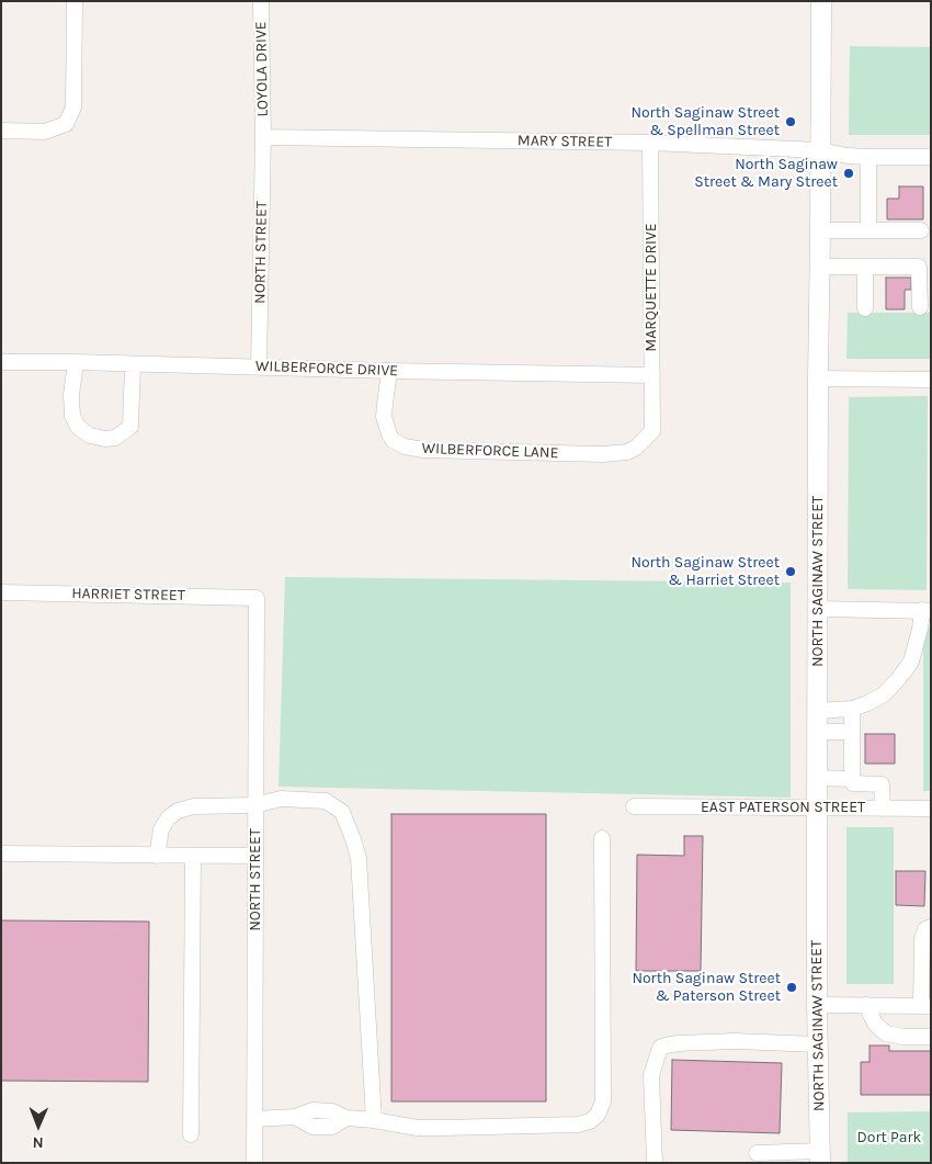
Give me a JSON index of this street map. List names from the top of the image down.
{
  "streets": {
    "main road": ["NORTH SAGINAW STREET"],
    "street": [
      "LOYOLA DRIVE",
      "MARY STREET",
      "NORTH STREET",
      "MARQUETTE DRIVE",
      "WILBERFORCE DRIVE",
      "WILBERFORCE LANE",
      "HARRIET STREET",
      "EAST PATERSON STREET"
    ]
  },
  "crossings": [
    ["LOYOLA DRIVE", "MARY STREET"],
    ["LOYOLA DRIVE", "NORTH STREET"],
    ["MARY STREET", "NORTH STREET"],
    ["MARY STREET", "MARQUETTE DRIVE"],
    ["MARY STREET", "NORTH SAGINAW STREET"],
    ["NORTH STREET", "WILBERFORCE DRIVE"],
    ["NORTH STREET", "HARRIET STREET"],
    ["MARQUETTE DRIVE", "WILBERFORCE DRIVE"],
    ["MARQUETTE DRIVE", "WILBERFORCE LANE"],
    ["WILBERFORCE DRIVE", "WILBERFORCE LANE"],
    ["NORTH SAGINAW STREET", "EAST PATERSON STREET"]
  ],
  "parks": ["Dort Park"],
  "places": [
    "North Saginaw Street & Spellman Street",
    "North Saginaw Street & Mary Street",
    "North Saginaw Street & Harriet Street",
    "North Saginaw Street & Paterson Street"
  ],
  "north": "bottom"
}
